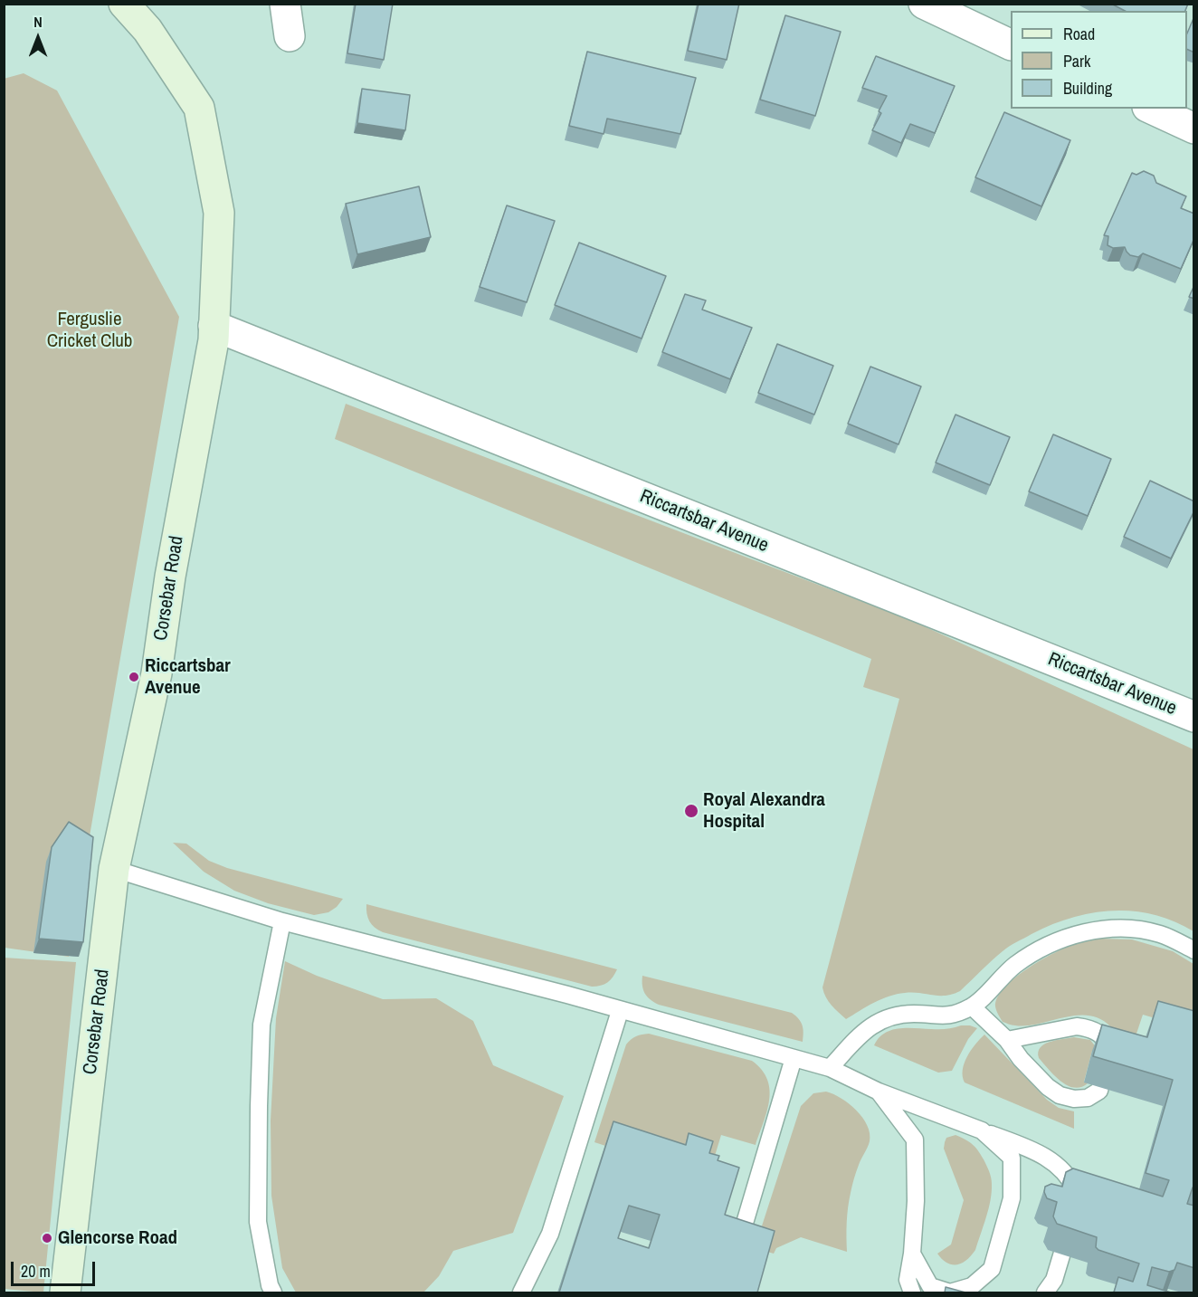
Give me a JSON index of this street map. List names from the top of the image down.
{
  "streets": {
    "main road": ["Corsebar Road"],
    "street": ["Riccartsbar Avenue"]
  },
  "crossings": [
    ["Riccartsbar Avenue", "Corsebar Road"]
  ],
  "parks": ["Ferguslie Cricket Club"],
  "places": ["Riccartsbar Avenue", "Royal Alexandra Hospital", "Glencorse Road"],
  "legend": ["Road", "Park", "Building"],
  "scale_bar": "20 m",
  "north": "top"
}
